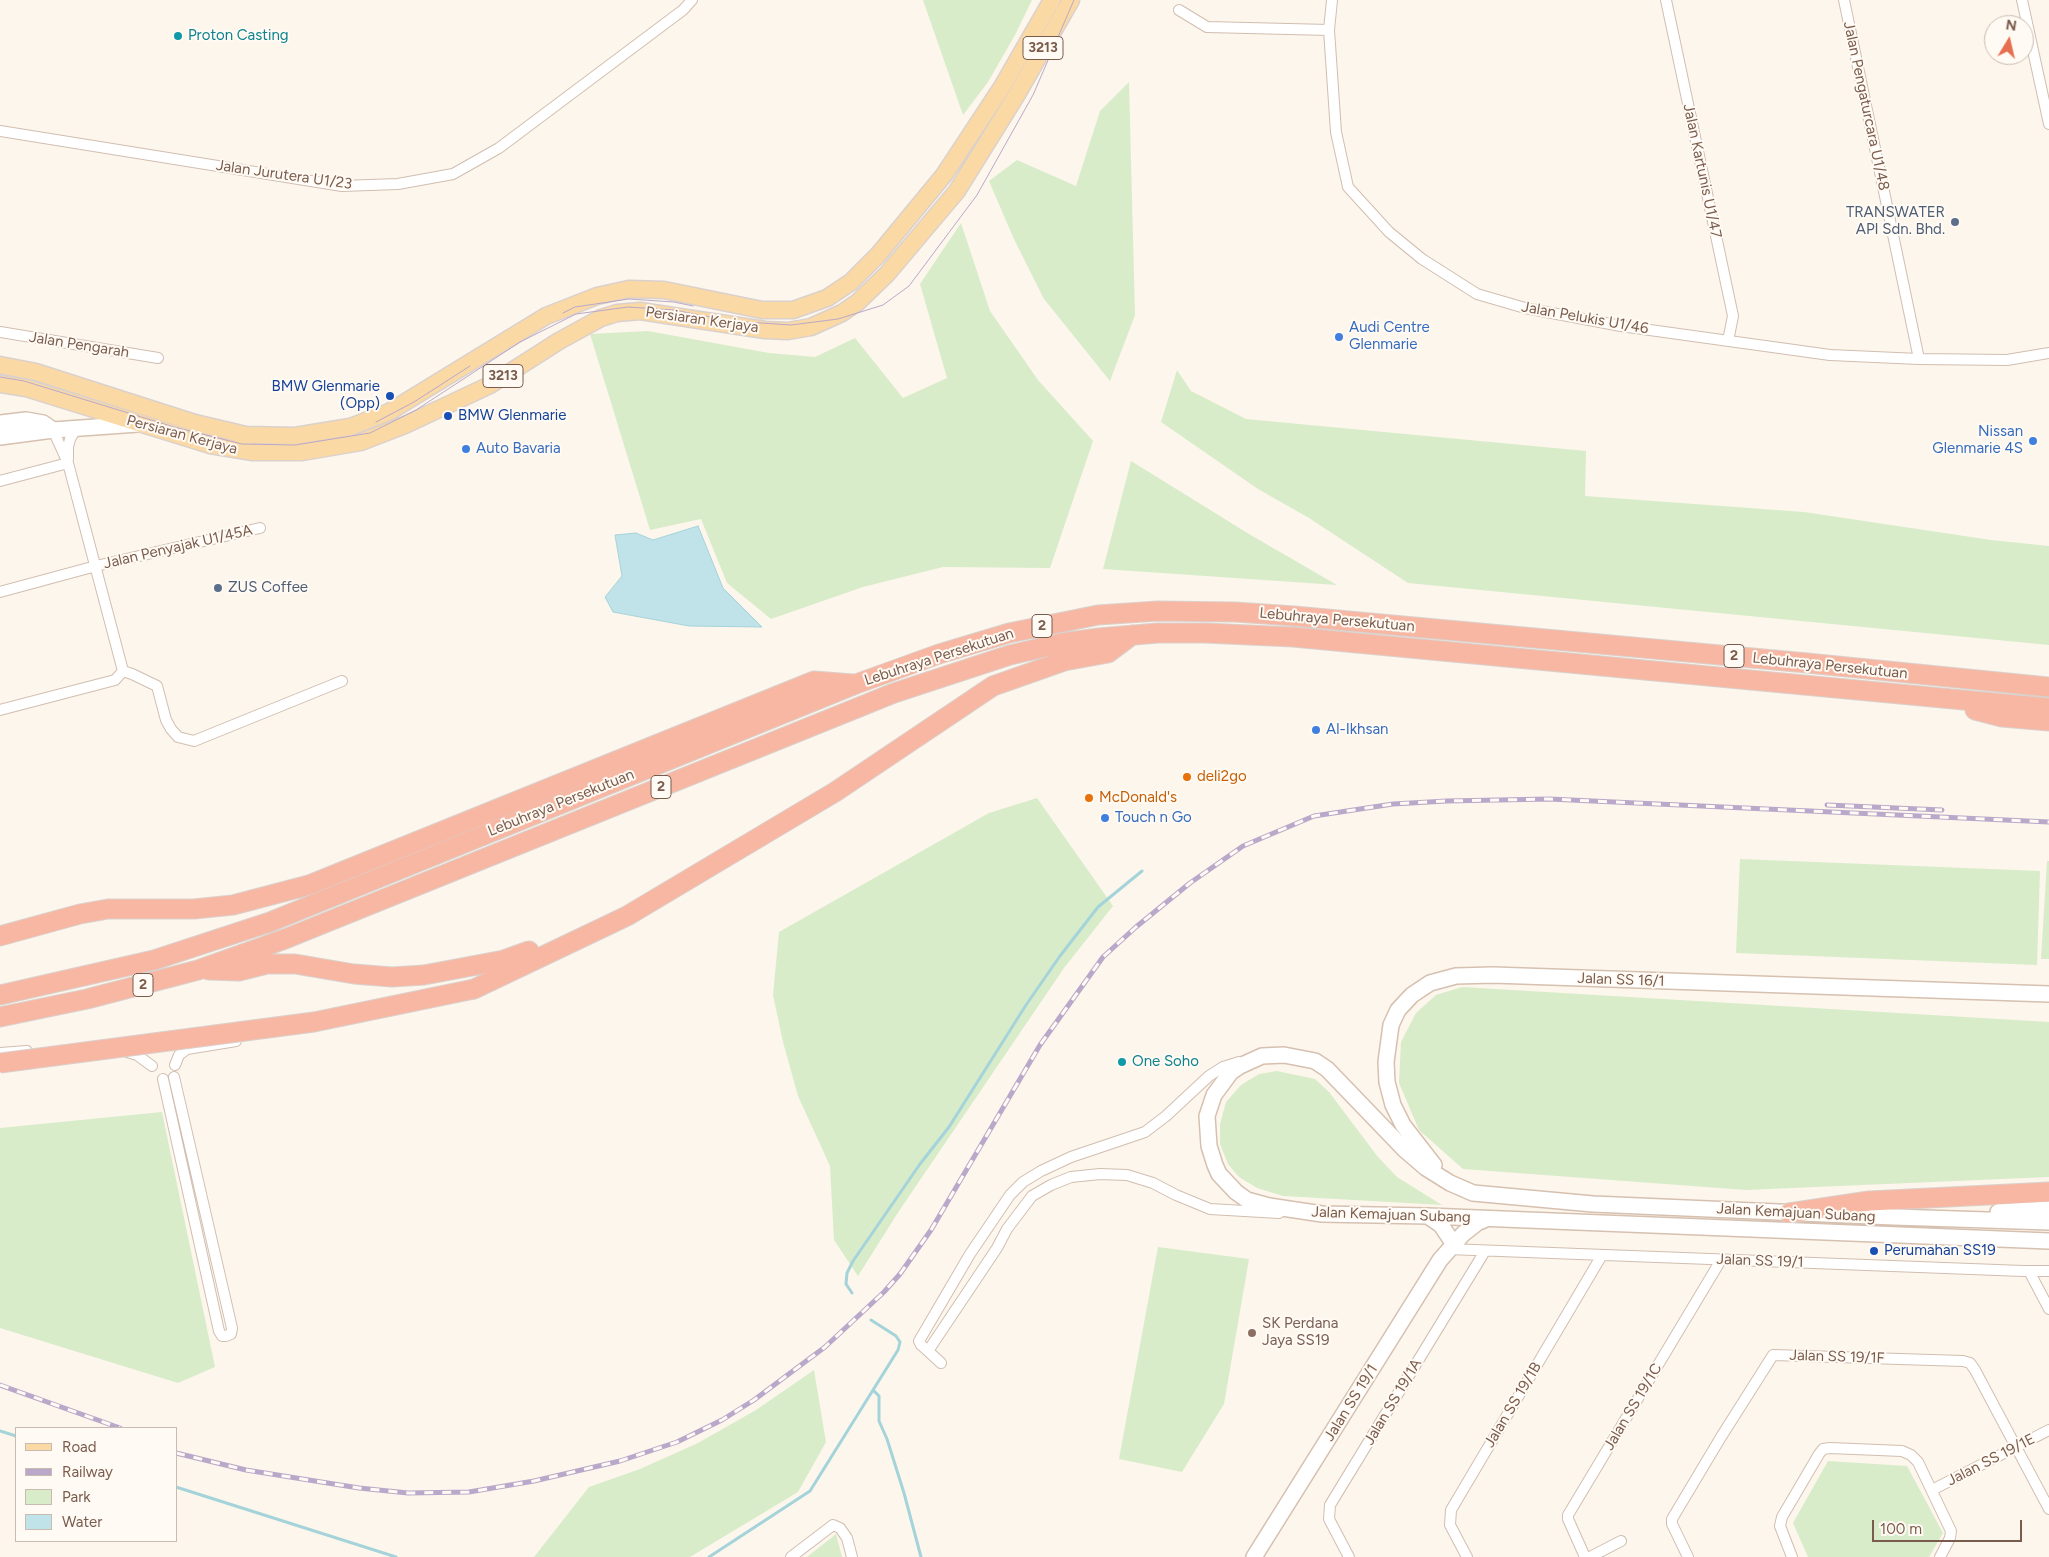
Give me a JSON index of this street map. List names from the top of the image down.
{
  "streets": {
    "highway": ["Lebuhraya Persekutuan", "2"],
    "main road": [
      "3213",
      "Persiaran Kerjaya",
      "Jalan SS 16/1",
      "Jalan Kemajuan Subang",
      "Jalan SS 19/1"
    ],
    "street": [
      "Jalan Pengaturcara U1/48",
      "Jalan Kartunis U1/47",
      "Jalan Jurutera U1/23",
      "Jalan Pelukis U1/46",
      "Jalan Pengarah",
      "Jalan Penyajak U1/45A",
      "Jalan SS 19/1F",
      "Jalan SS 19/1A",
      "Jalan SS 19/1B",
      "Jalan SS 19/1C",
      "Jalan SS 19/1E"
    ]
  },
  "crossings": [
    ["Jalan Pengaturcara U1/48", "Jalan Pelukis U1/46"],
    ["Jalan Kartunis U1/47", "Jalan Pelukis U1/46"],
    ["Jalan SS 16/1", "Jalan Kemajuan Subang"],
    ["Jalan Kemajuan Subang", "Jalan SS 19/1"],
    ["Jalan SS 19/1", "Jalan SS 19/1A"],
    ["Jalan SS 19/1", "Jalan SS 19/1B"],
    ["Jalan SS 19/1", "Jalan SS 19/1C"],
    ["Jalan SS 19/1F", "Jalan SS 19/1E"]
  ],
  "places": [
    "Proton Casting",
    "TRANSWATER API Sdn. Bhd.",
    "Audi Centre Glenmarie",
    "BMW Glenmarie (Opp)",
    "BMW Glenmarie",
    "Nissan Glenmarie 4S",
    "Auto Bavaria",
    "ZUS Coffee",
    "Al-Ikhsan",
    "deli2go",
    "McDonald's",
    "Touch n Go",
    "One Soho",
    "Perumahan SS19",
    "SK Perdana Jaya SS19"
  ],
  "legend": [
    "Road",
    "Railway",
    "Park",
    "Water"
  ],
  "scale_bar": "100 m",
  "north": "top"
}
